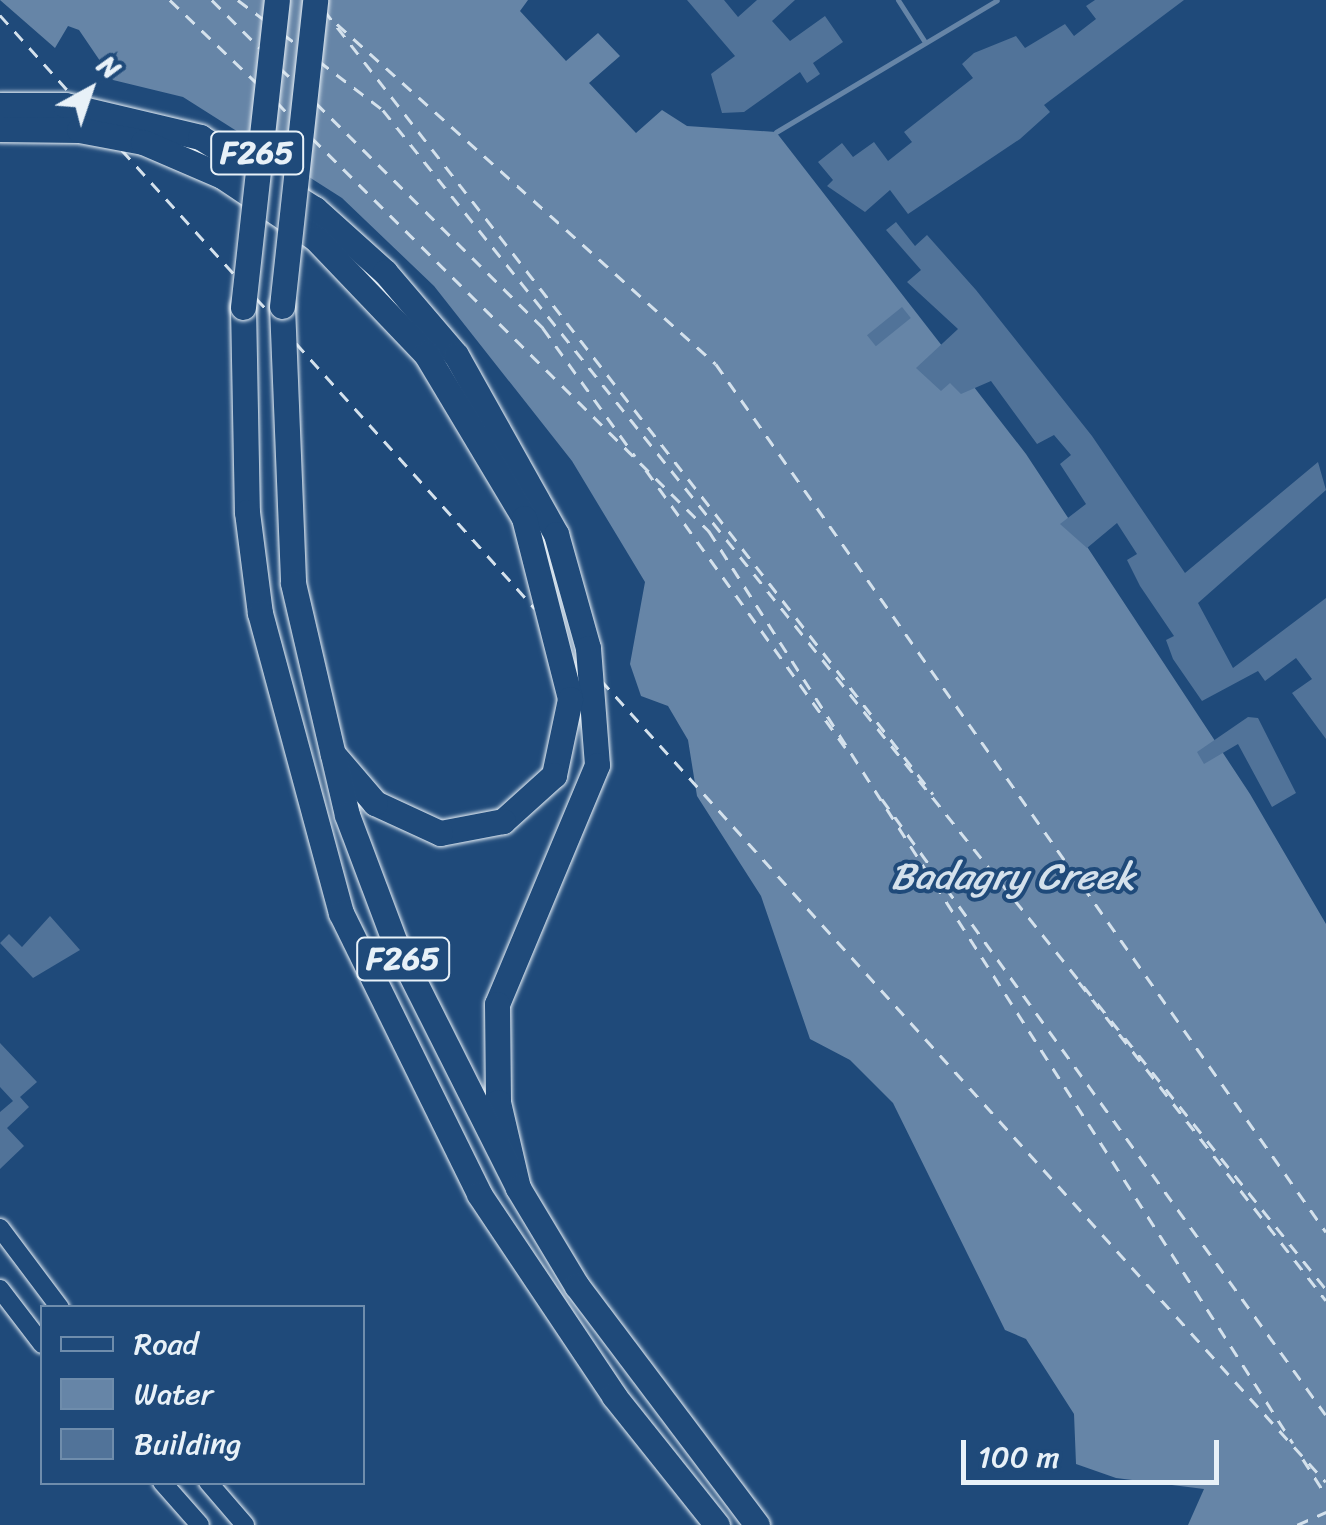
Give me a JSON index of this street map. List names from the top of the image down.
{
  "streets": {
    "highway": ["F265"]
  },
  "water": ["Badagry Creek"],
  "legend": ["Road", "Water", "Building"],
  "scale_bar": "100 m",
  "north": "top right"
}
